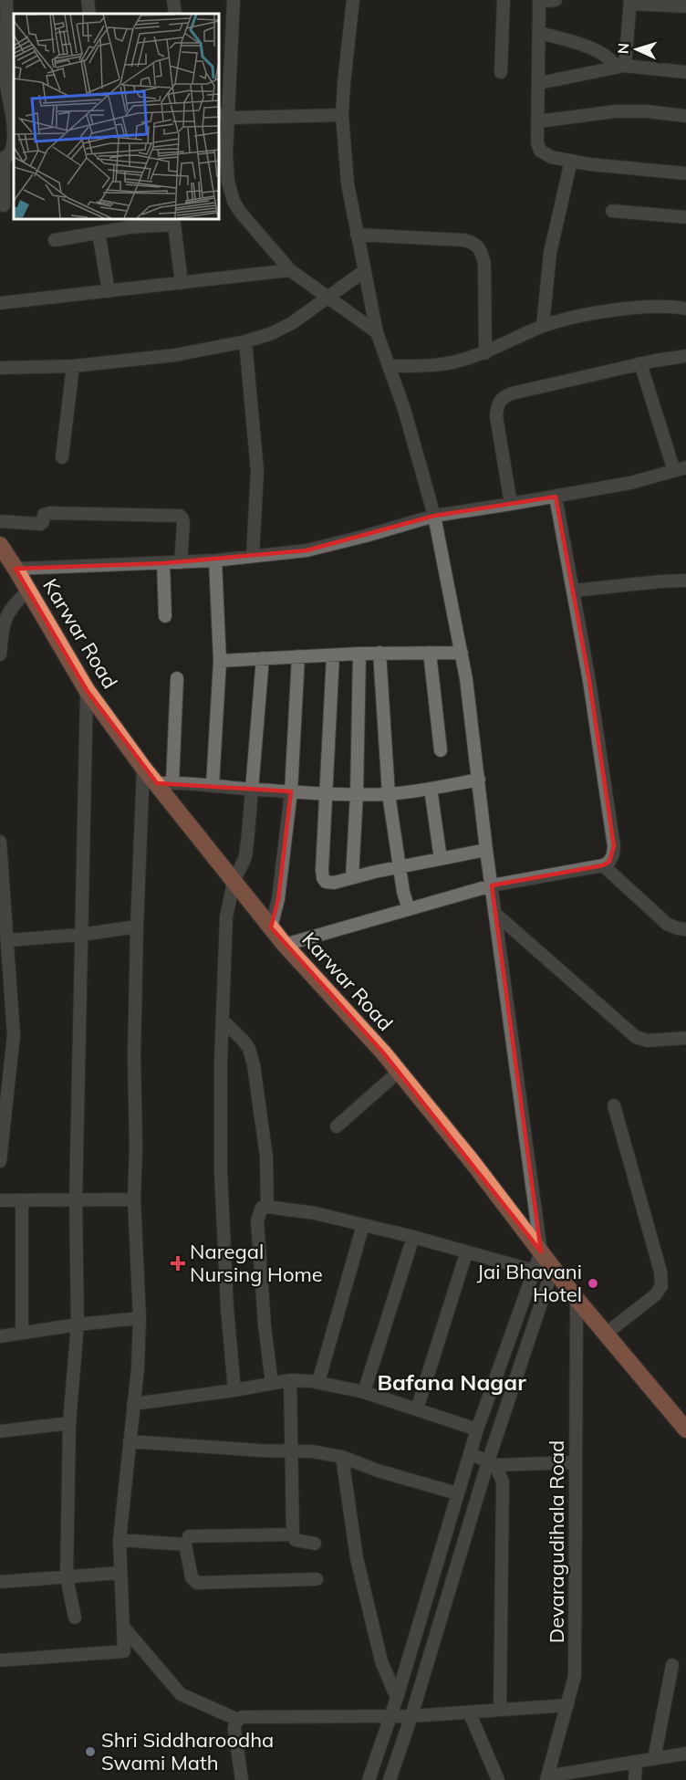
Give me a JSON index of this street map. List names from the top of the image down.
{
  "streets": {
    "highway": ["Karwar Road"],
    "street": ["Devaragudihala Road"]
  },
  "crossings": [
    ["Karwar Road", "Devaragudihala Road"]
  ],
  "districts": ["Bafana Nagar"],
  "places": {
    "health": ["Naregal Nursing Home"],
    "other": ["Jai Bhavani Hotel", "Shri Siddharoodha Swami Math"]
  },
  "north": "left"
}
